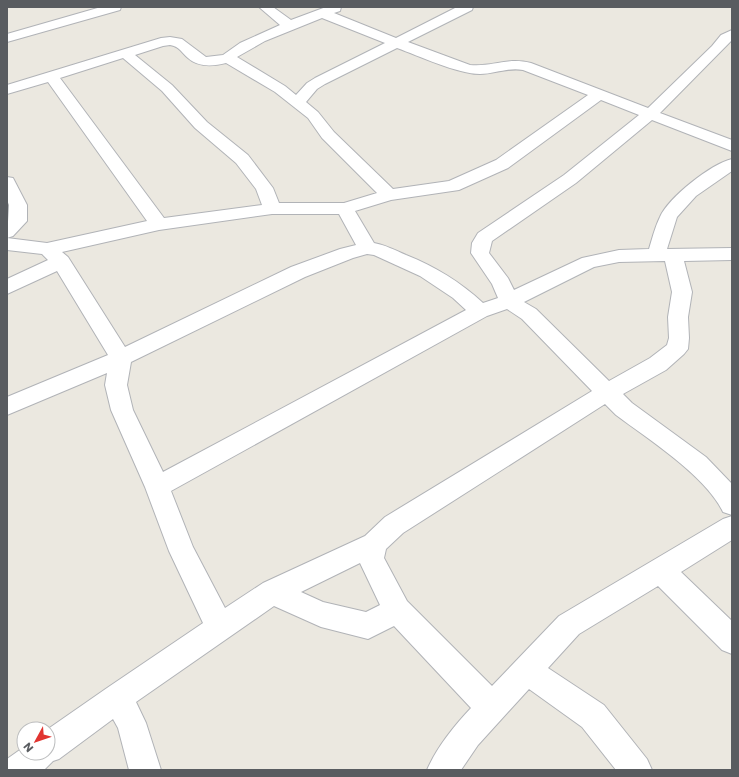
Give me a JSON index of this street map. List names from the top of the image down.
{
  "north": "bottom left"
}
